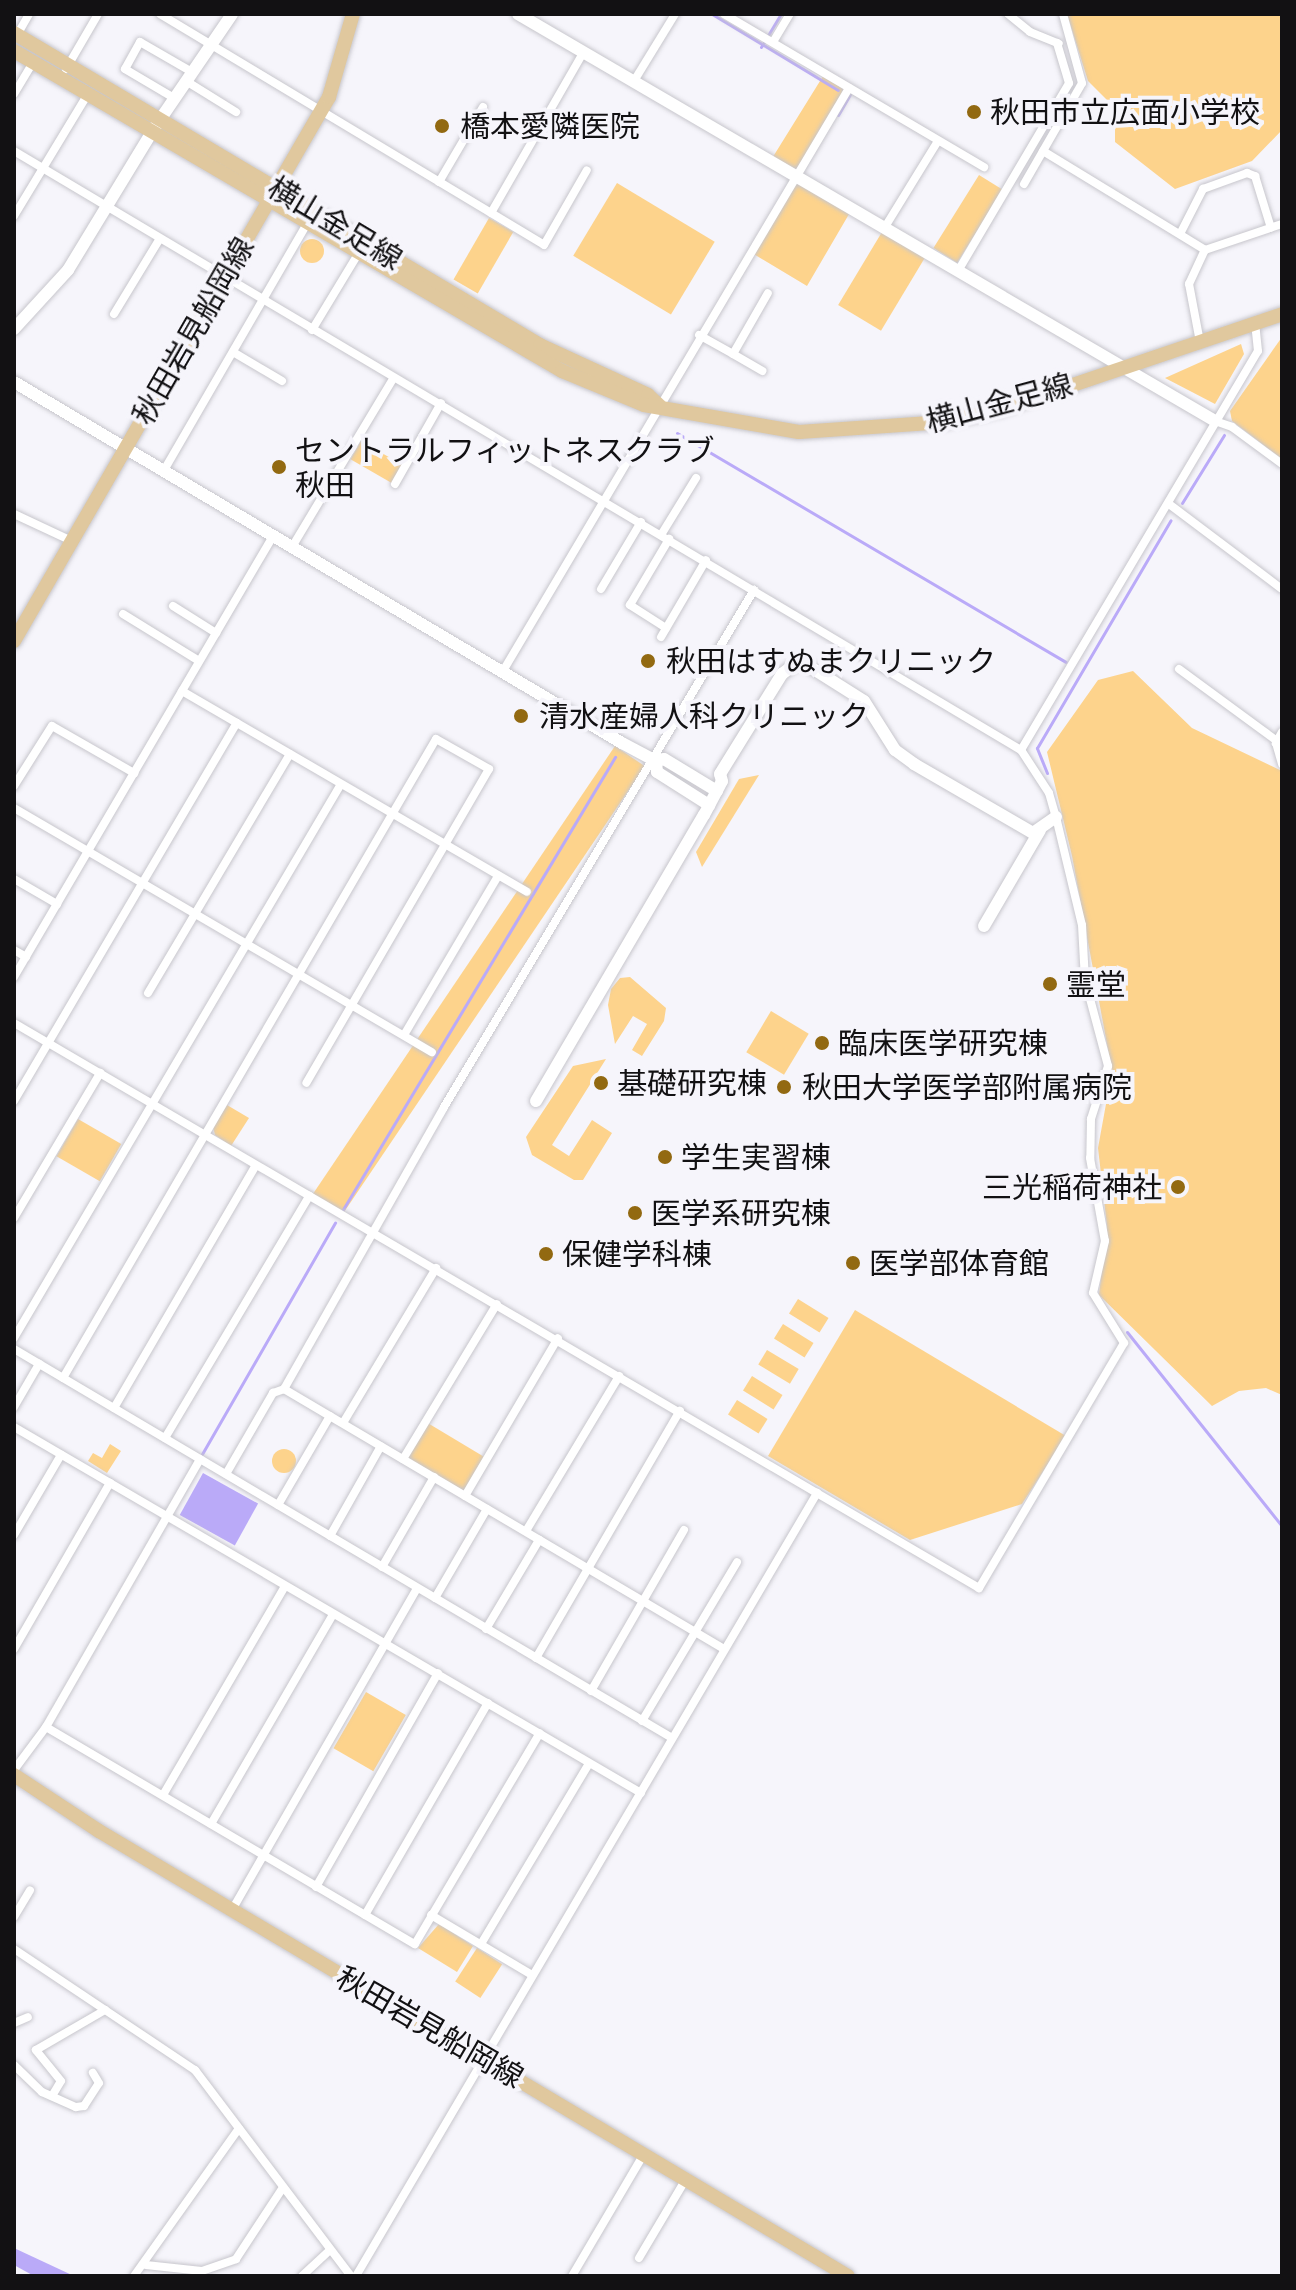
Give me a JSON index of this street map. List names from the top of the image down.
{
  "streets": {
    "main road": ["横山金足線", "秋田岩見船岡線"]
  },
  "crossings": [
    ["横山金足線", "秋田岩見船岡線"]
  ],
  "places": [
    "秋田市立広面小学校",
    "橋本愛隣医院",
    "セントラルフィットネスクラブ 秋田",
    "秋田はすぬまクリニック",
    "清水産婦人科クリニック",
    "霊堂",
    "臨床医学研究棟",
    "基礎研究棟",
    "秋田大学医学部附属病院",
    "学生実習棟",
    "三光稲荷神社",
    "医学系研究棟",
    "保健学科棟",
    "医学部体育館"
  ]
}
